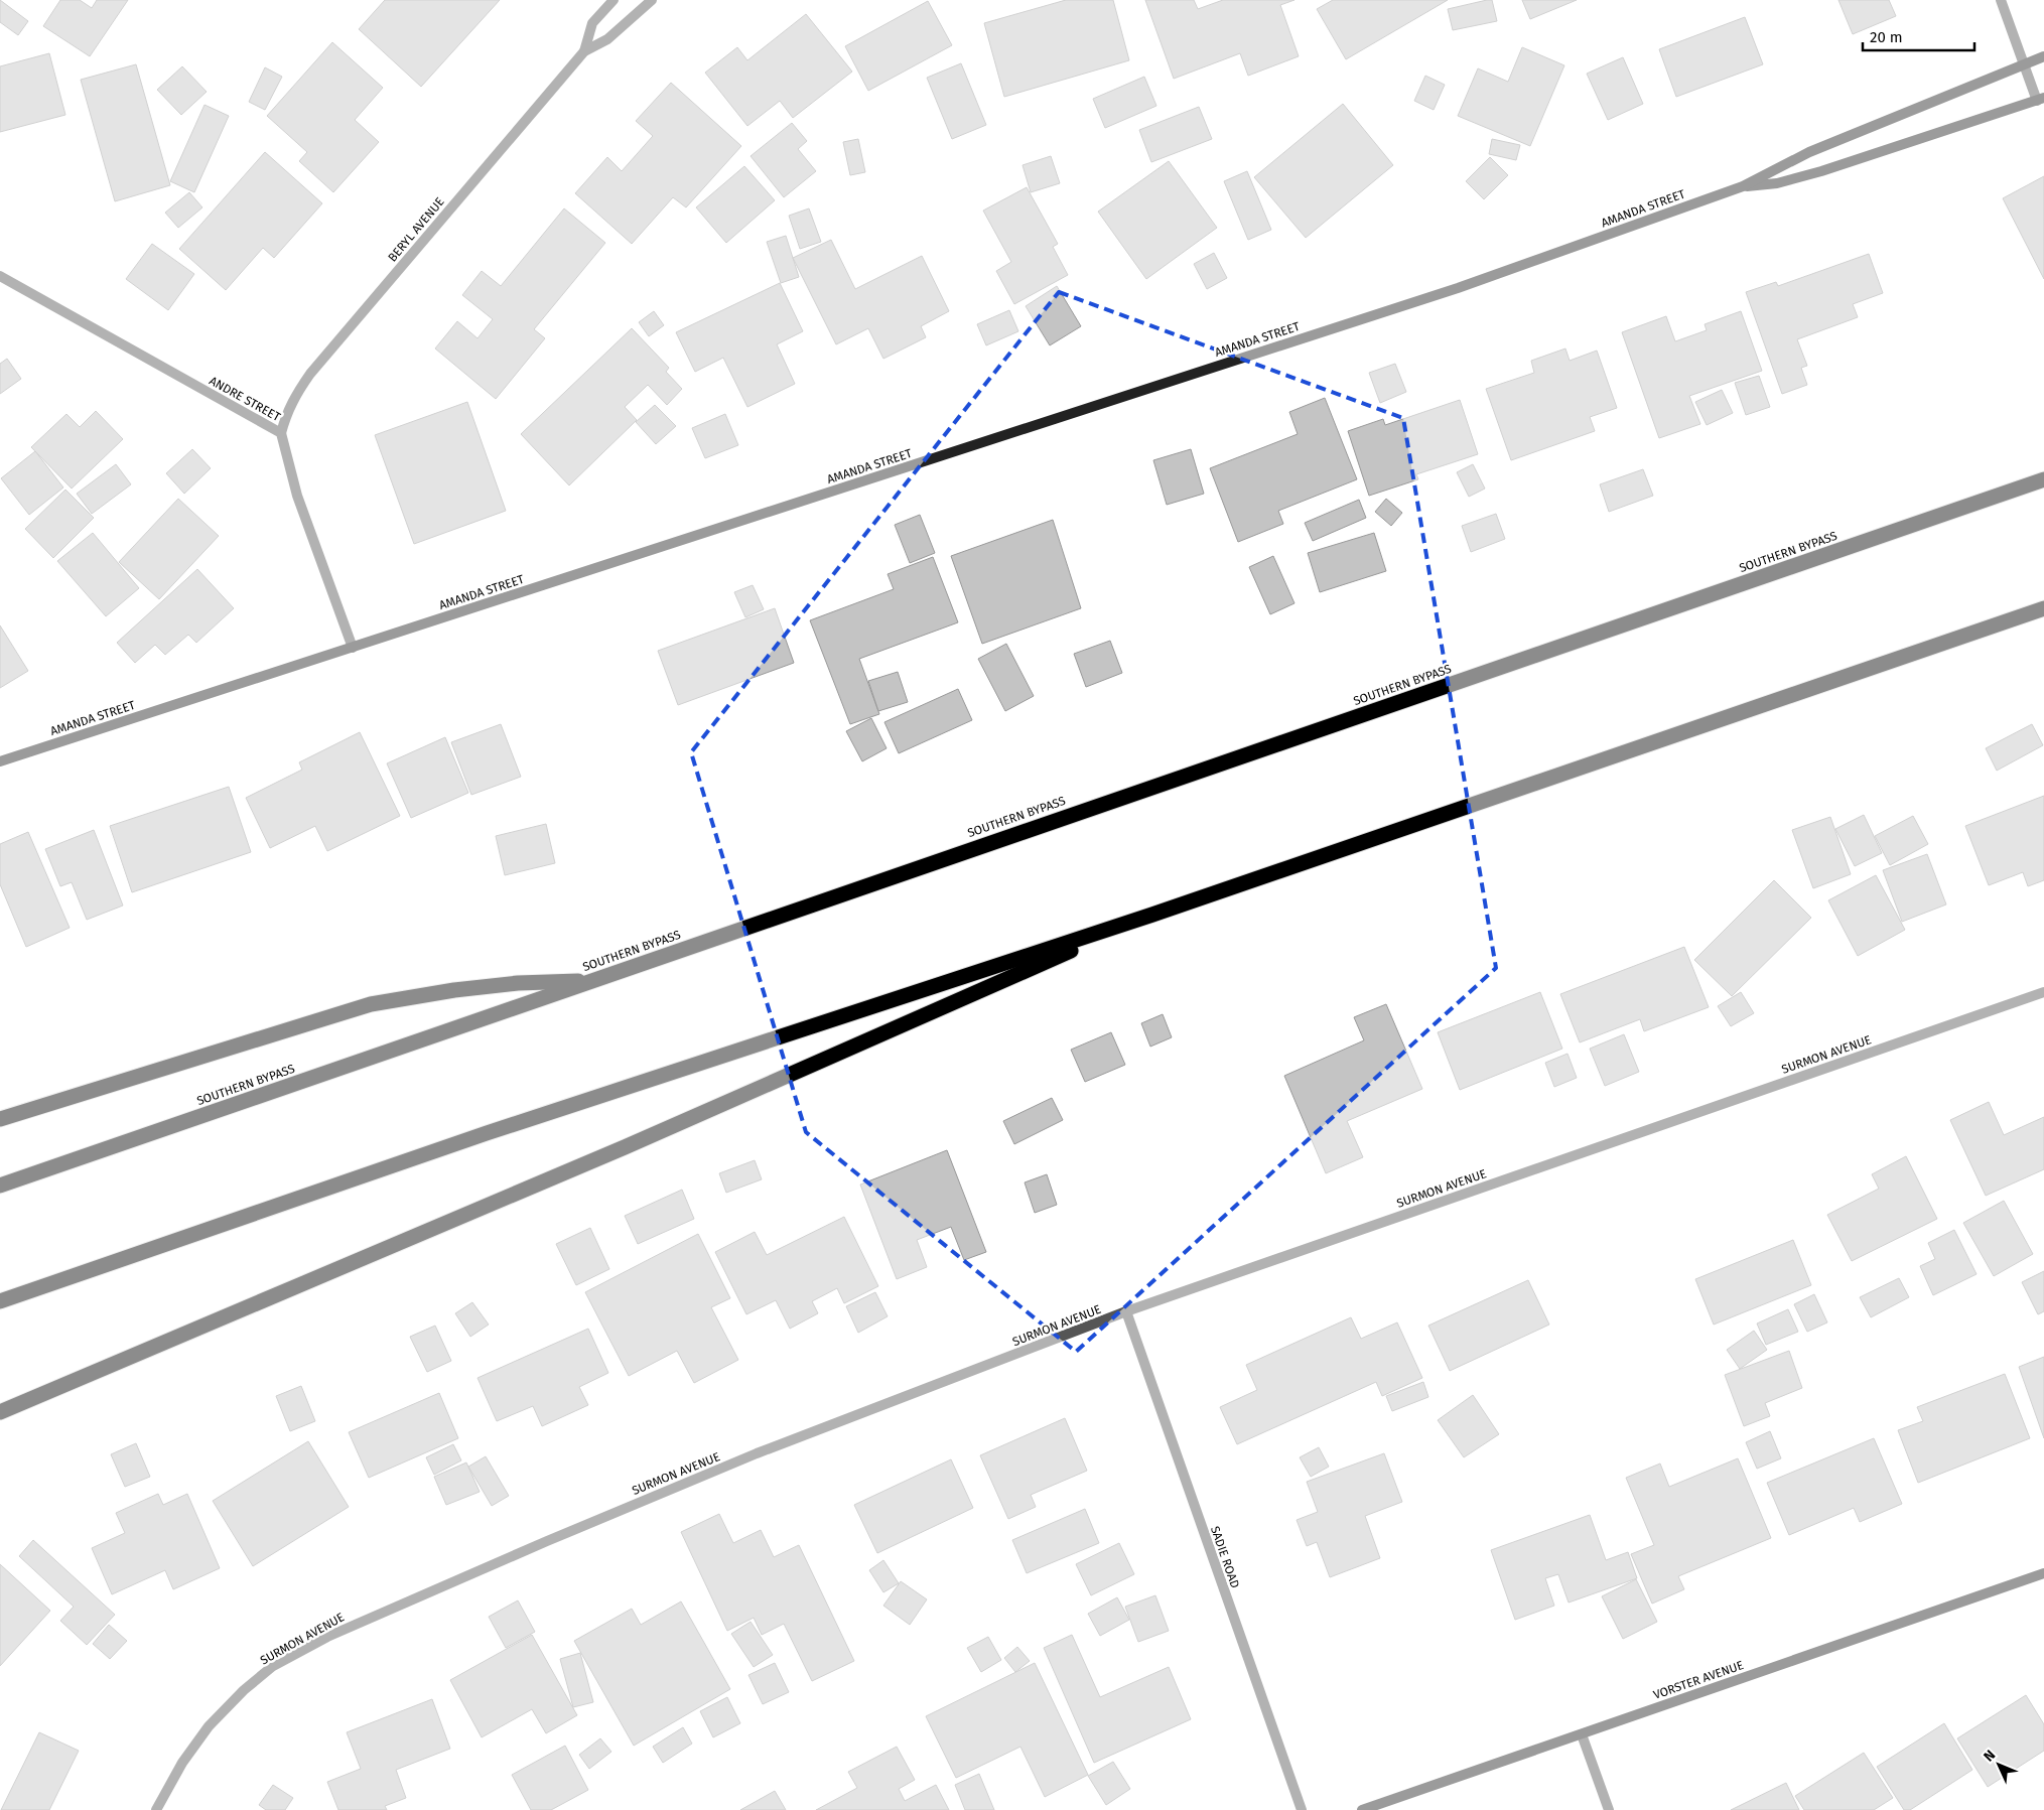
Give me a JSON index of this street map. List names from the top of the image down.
{
  "streets": {
    "highway": ["SOUTHERN BYPASS"],
    "street": [
      "AMANDA STREET",
      "BERYL AVENUE",
      "ANDRE STREET",
      "SURMON AVENUE",
      "SADIE ROAD",
      "VORSTER AVENUE"
    ]
  },
  "crossings": [
    ["AMANDA STREET", "ANDRE STREET"],
    ["BERYL AVENUE", "ANDRE STREET"],
    ["SURMON AVENUE", "SADIE ROAD"]
  ],
  "scale_bar": "20 m",
  "north": "top left"
}
